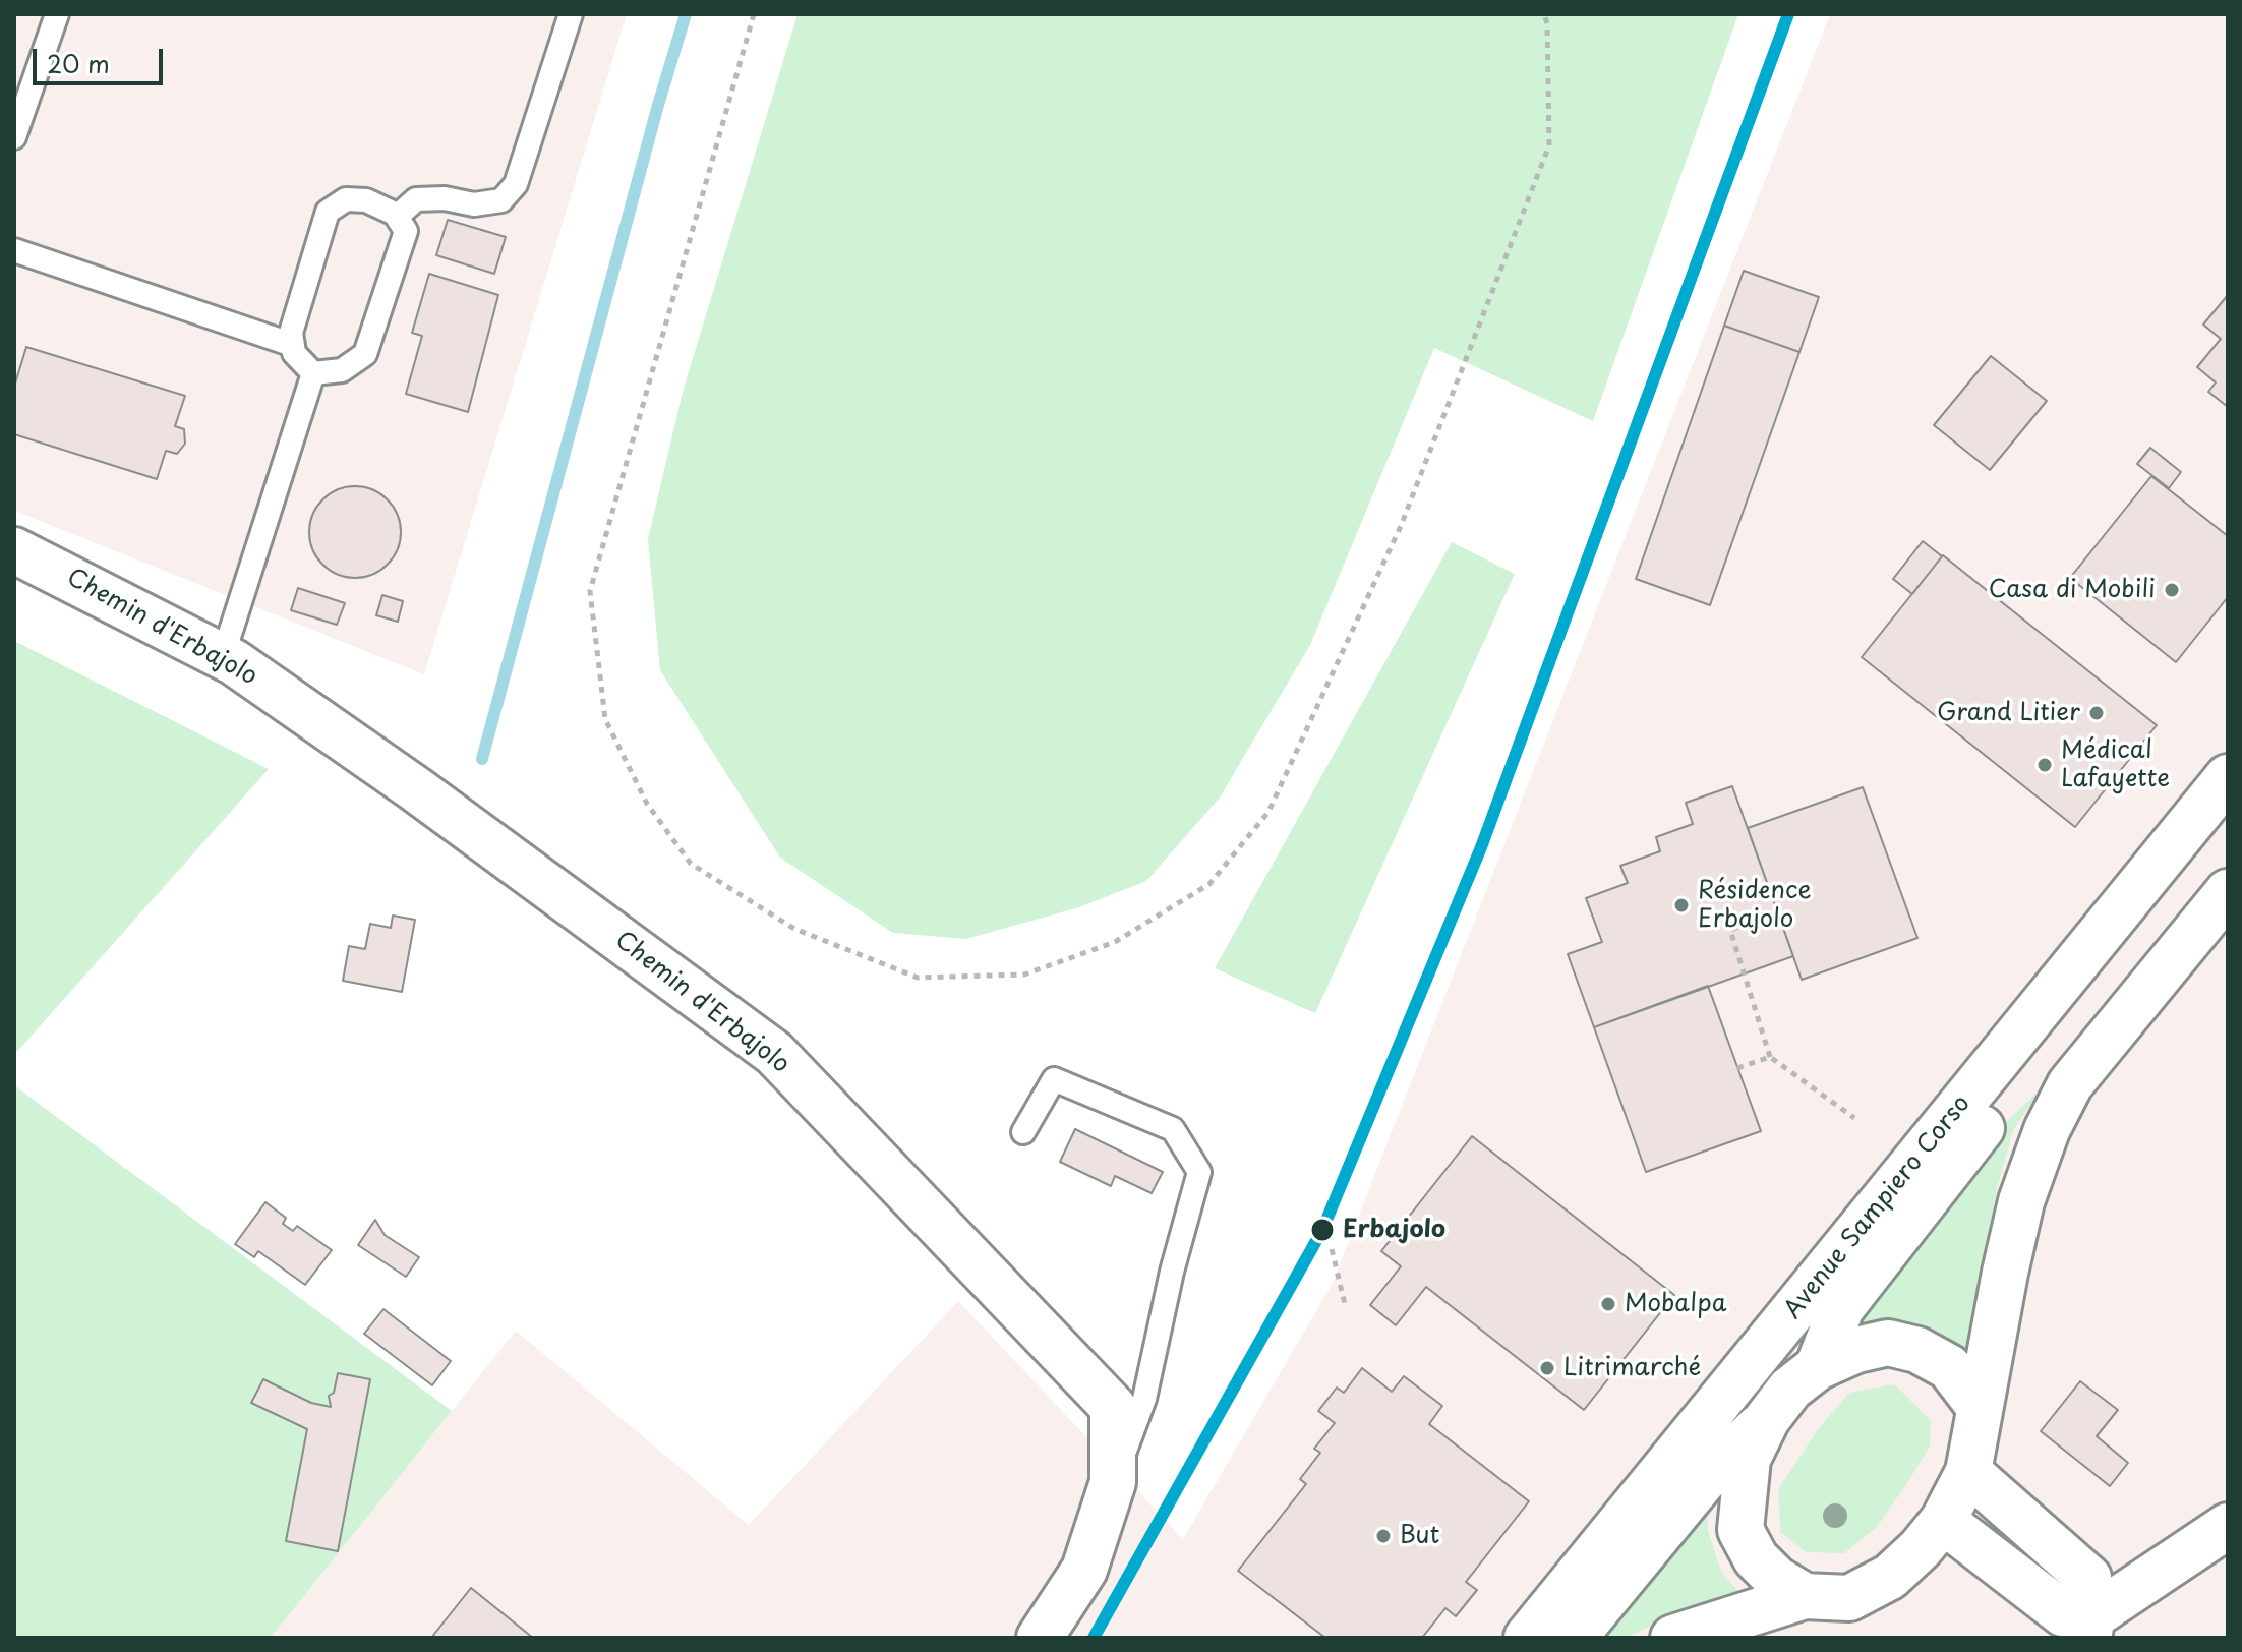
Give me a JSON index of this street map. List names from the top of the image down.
{
  "streets": {
    "main road": ["Chemin d'Erbajolo", "Avenue Sampiero Corso"]
  },
  "places": [
    "Casa di Mobili",
    "Grand Litier",
    "Médical Lafayette",
    "Résidence Erbajolo",
    "Erbajolo",
    "Mobalpa",
    "Litrimarché",
    "But"
  ],
  "scale_bar": "20 m"
}
